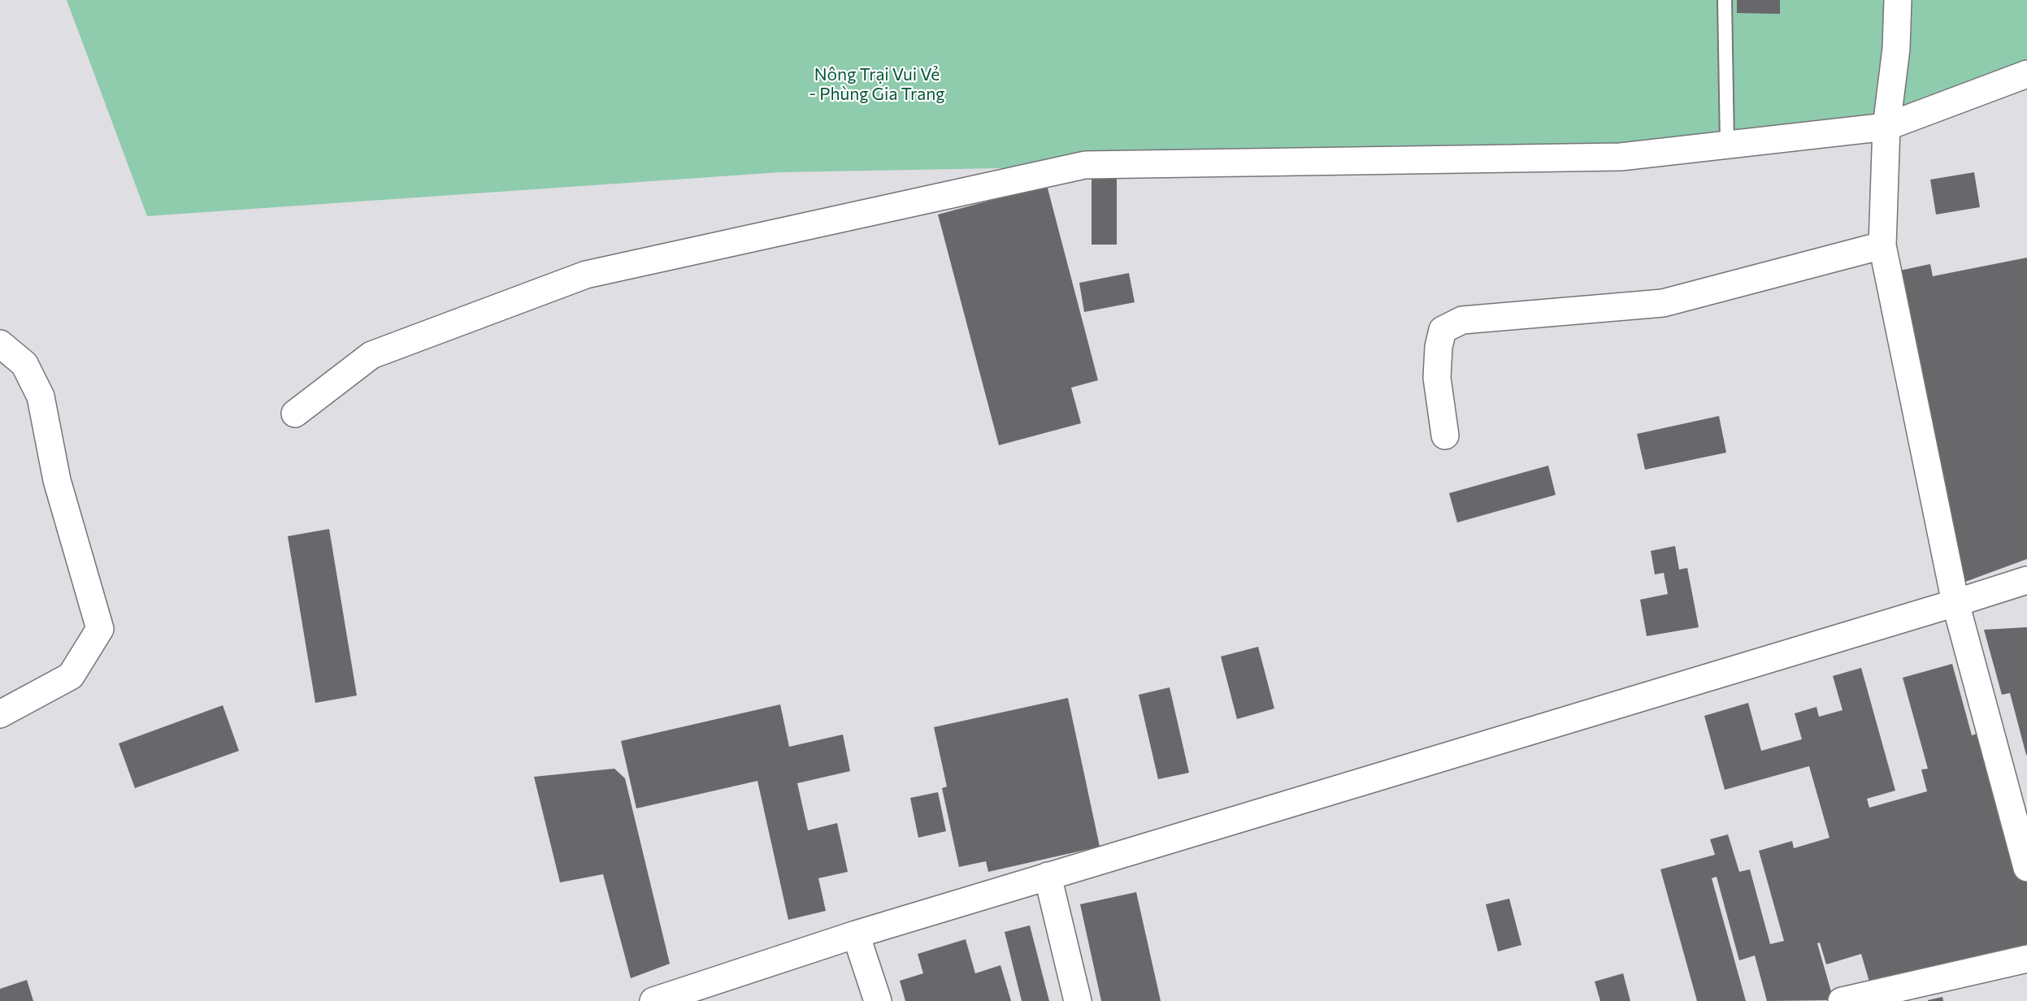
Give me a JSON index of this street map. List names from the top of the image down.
{
  "parks": ["Nông Trại Vui Vẻ - Phùng Gia Trang"]
}
